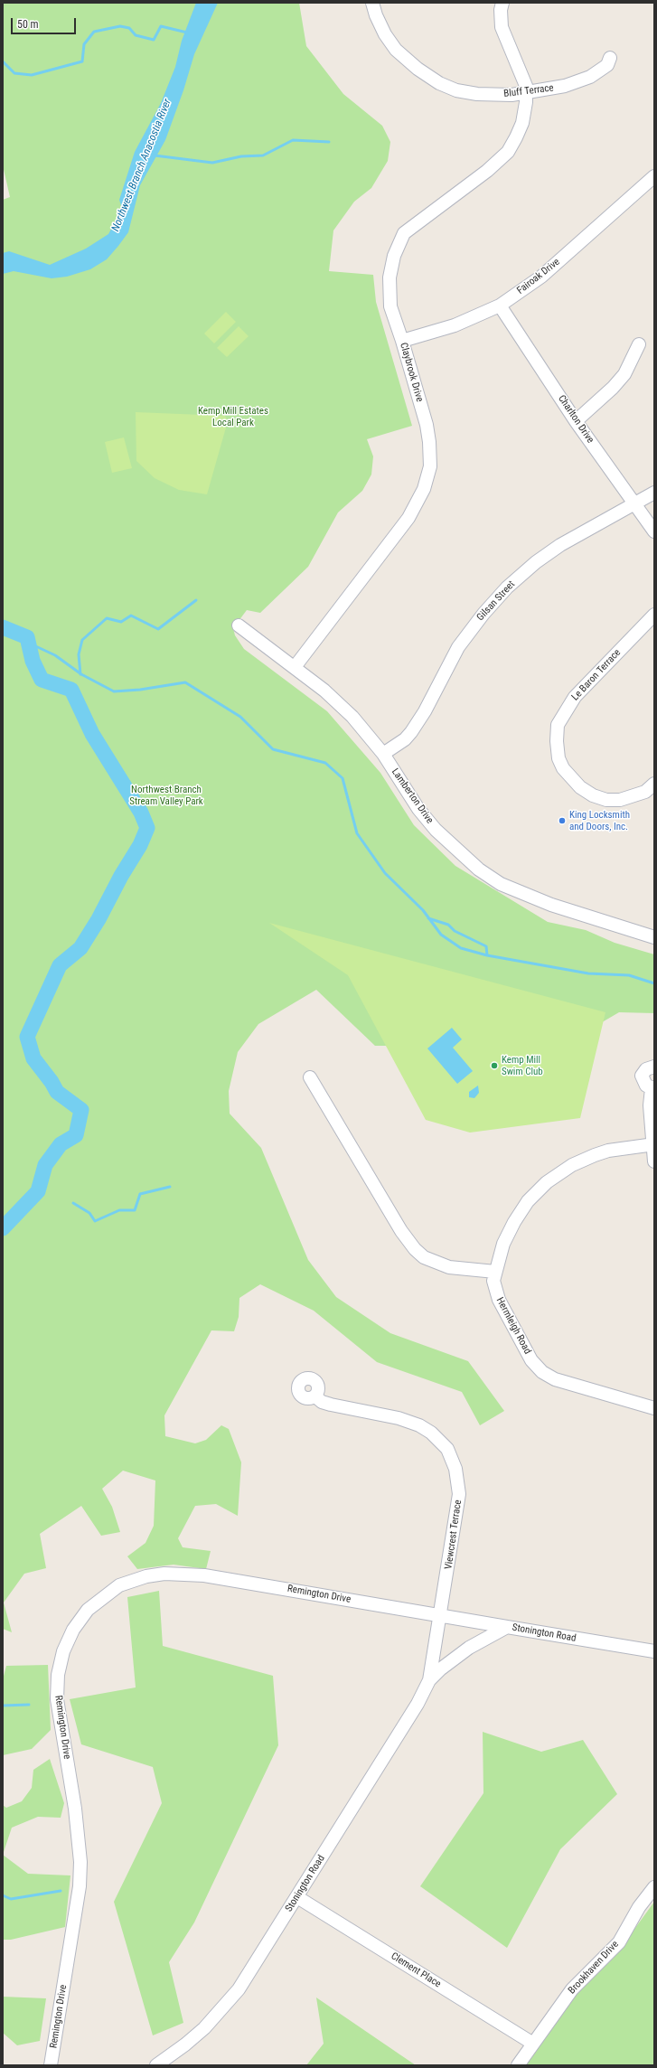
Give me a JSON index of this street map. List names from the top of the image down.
{
  "streets": {
    "street": [
      "Bluff Terrace",
      "Fairoak Drive",
      "Claybrook Drive",
      "Charlton Drive",
      "Gilsan Street",
      "Le Baron Terrace",
      "Lamberton Drive",
      "Hermleigh Road",
      "Viewcrest Terrace",
      "Remington Drive",
      "Stonington Road",
      "Brookhaven Drive",
      "Clement Place"
    ]
  },
  "crossings": [
    ["Bluff Terrace", "Claybrook Drive"],
    ["Fairoak Drive", "Claybrook Drive"],
    ["Fairoak Drive", "Charlton Drive"],
    ["Claybrook Drive", "Lamberton Drive"],
    ["Charlton Drive", "Gilsan Street"],
    ["Gilsan Street", "Lamberton Drive"],
    ["Viewcrest Terrace", "Remington Drive"],
    ["Viewcrest Terrace", "Stonington Road"],
    ["Remington Drive", "Stonington Road"],
    ["Stonington Road", "Clement Place"],
    ["Brookhaven Drive", "Clement Place"]
  ],
  "water": ["Northwest Branch Anacostia River"],
  "parks": ["Kemp Mill Estates Local Park", "Northwest Branch Stream Valley Park"],
  "places": ["King Locksmith and Doors, Inc.", "Kemp Mill Swim Club"],
  "scale_bar": "50 m"
}
